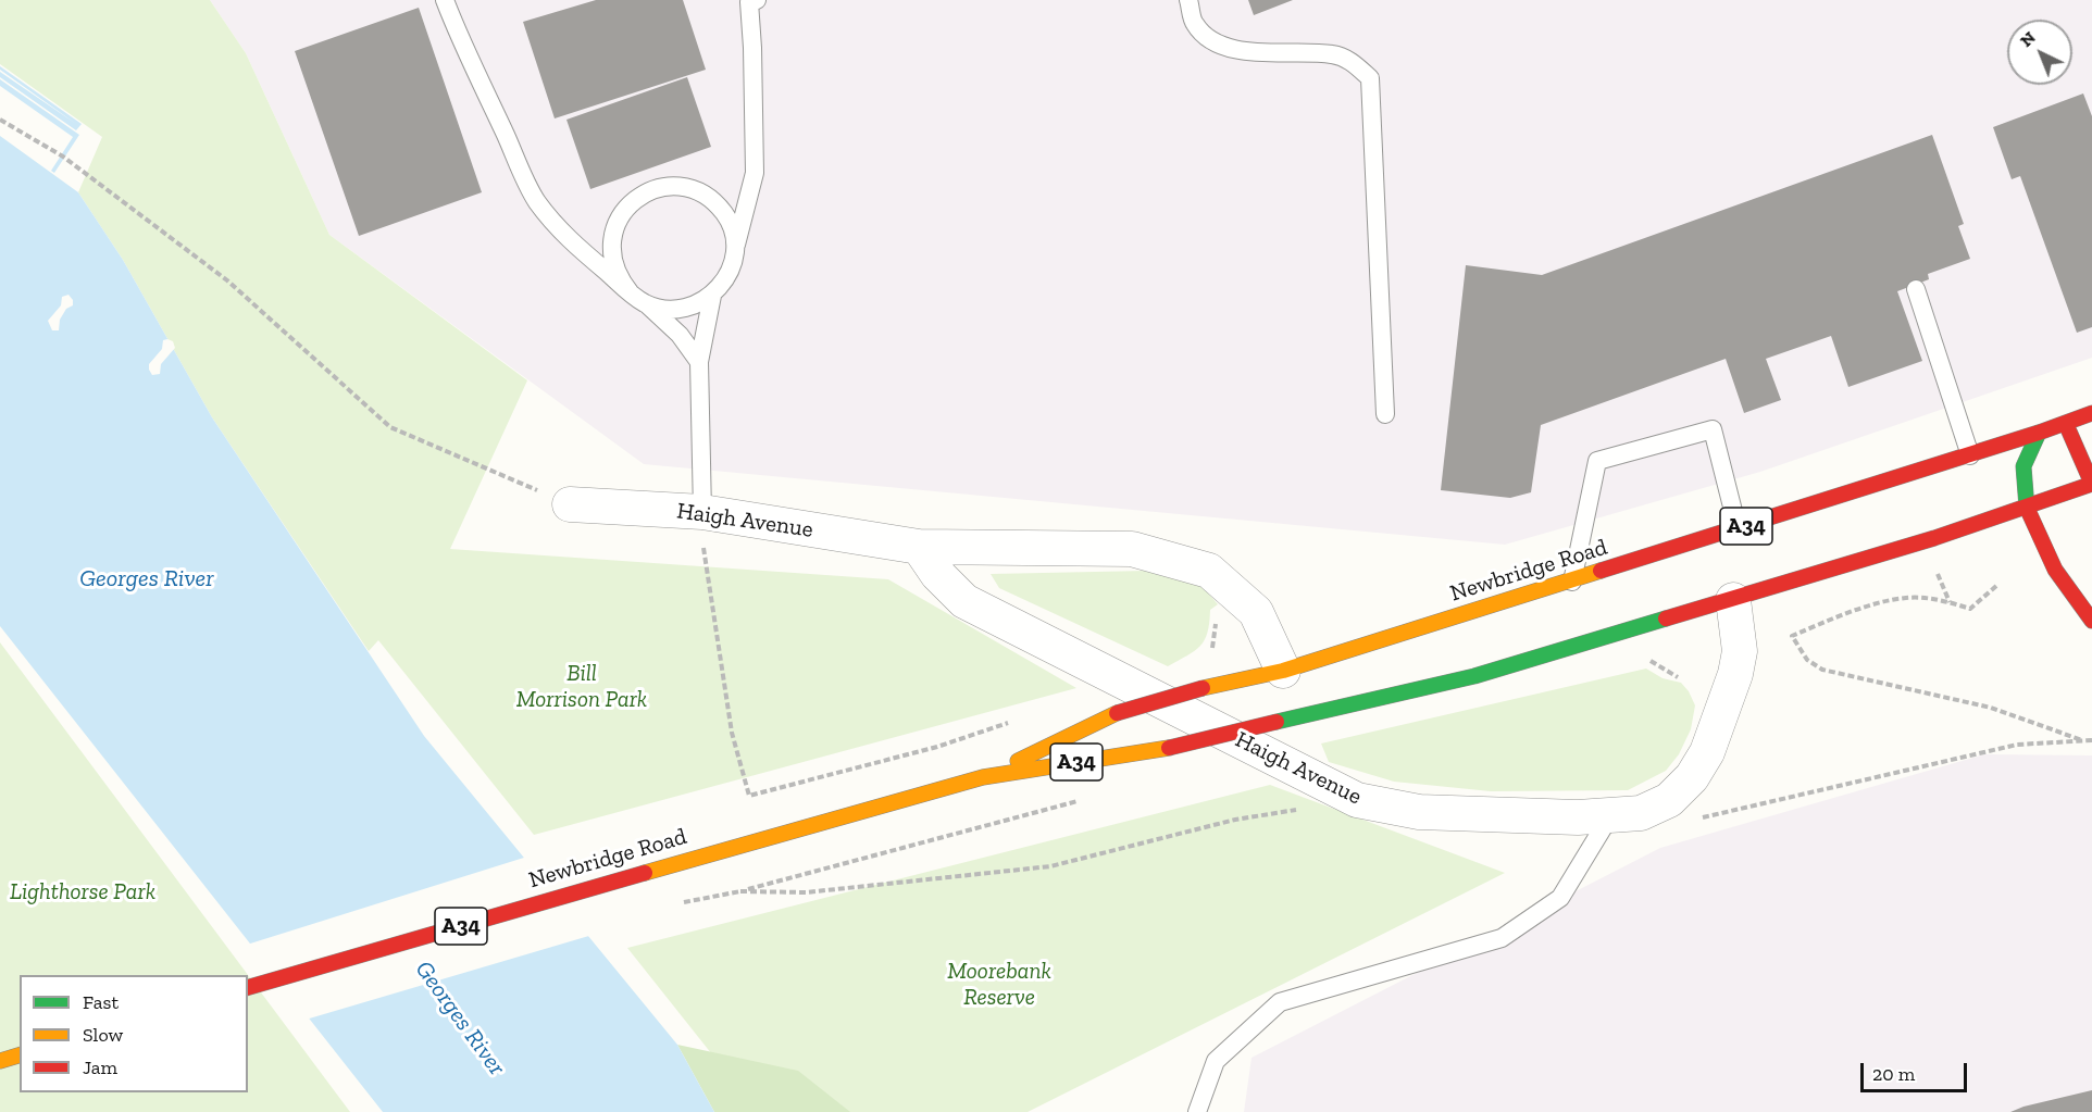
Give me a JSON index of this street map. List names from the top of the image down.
{
  "streets": {
    "main road": ["A34", "Newbridge Road"],
    "street": ["Haigh Avenue"]
  },
  "crossings": [
    ["Haigh Avenue", "Newbridge Road"]
  ],
  "water": ["Georges River"],
  "parks": ["Bill Morrison Park", "Lighthorse Park", "Moorebank Reserve"],
  "legend": ["Fast", "Slow", "Jam"],
  "scale_bar": "20 m",
  "north": "top left"
}
